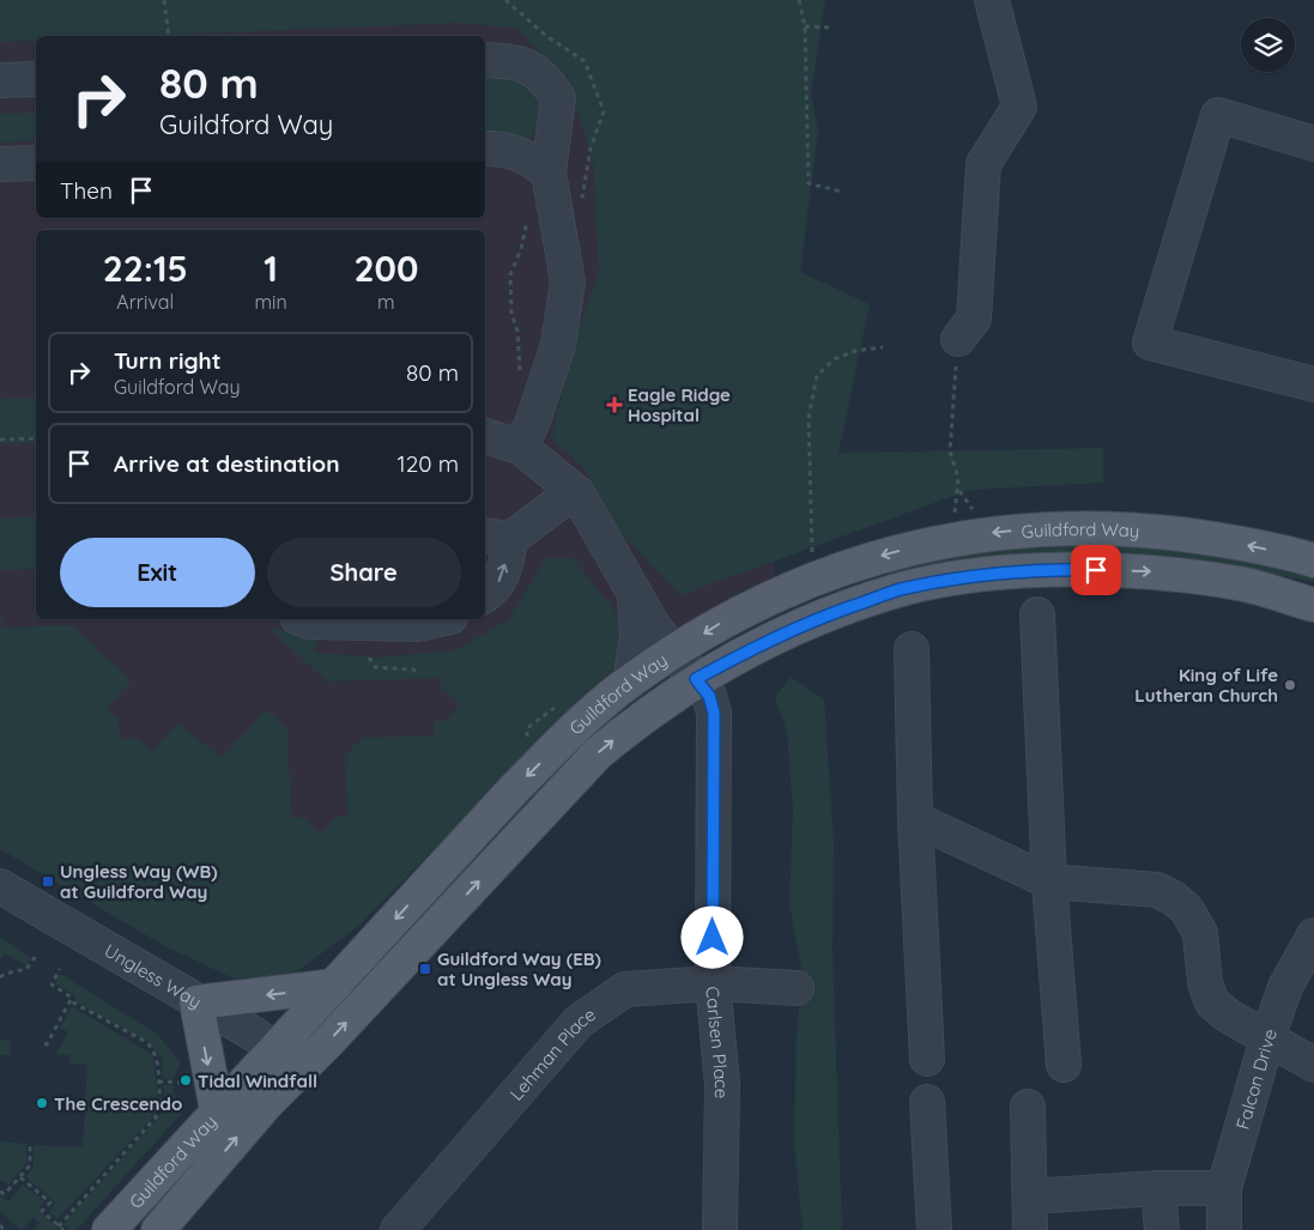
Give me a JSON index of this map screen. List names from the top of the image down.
{
  "streets": {
    "main road": ["Guildford Way"],
    "street": [
      "Ungless Way",
      "Carlsen Place",
      "Lehman Place",
      "Falcon Drive"
    ]
  },
  "crossings": [
    ["Guildford Way", "Ungless Way"],
    ["Guildford Way", "Carlsen Place"],
    ["Carlsen Place", "Lehman Place"]
  ],
  "places": {
    "health": ["Eagle Ridge Hospital"],
    "other": ["King of Life Lutheran Church", "Tidal Windfall", "The Crescendo"],
    "transit": ["Ungless Way (WB) at Guildford Way", "Guildford Way (EB) at Ungless Way"]
  },
  "page": {
    "turn": ["80 m", "Guildford Way"],
    "then": "Then",
    "eta": [
      "22:15",
      "Arrival",
      "1",
      "min",
      "200",
      "m"
    ],
    "list": [
      {
        "name": "Turn right",
        "note": "Guildford Way",
        "value": "80 m"
      },
      {
        "name": "Arrive at destination",
        "value": "120 m"
      }
    ],
    "buttons": ["Exit", "Share"]
  }
}
